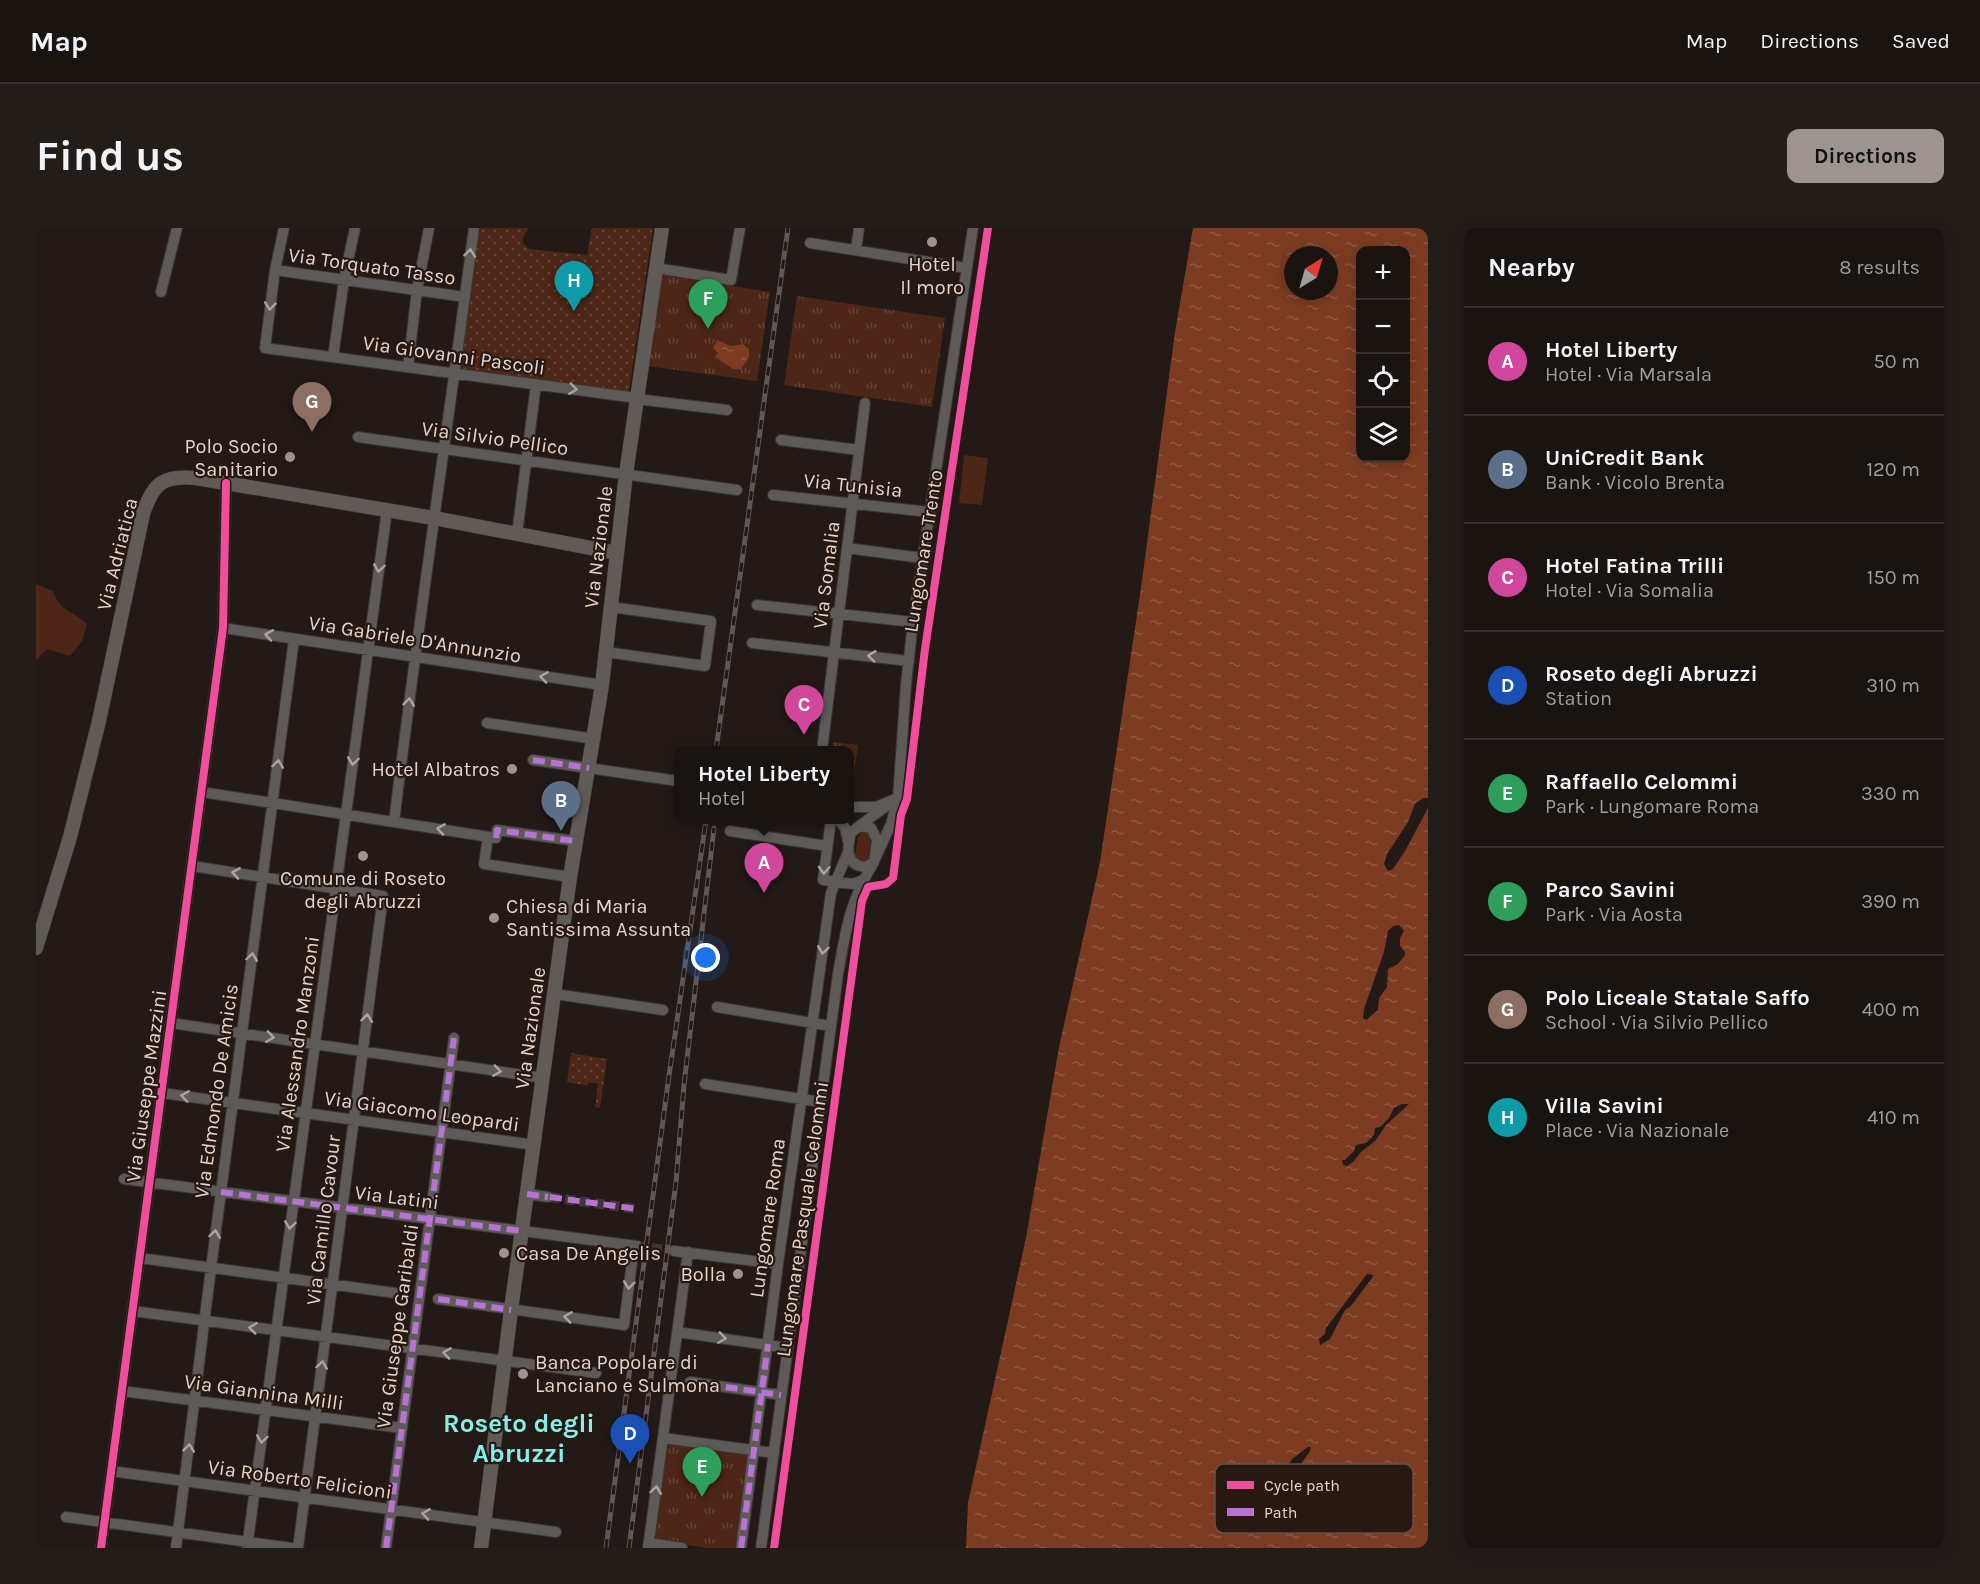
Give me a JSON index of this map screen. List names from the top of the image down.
{
  "streets": {
    "main road": ["Via Nazionale", "Via Adriatica"],
    "street": [
      "Via Torquato Tasso",
      "Via Giovanni Pascoli",
      "Via Silvio Pellico",
      "Via Tunisia",
      "Lungomare Trento",
      "Via Somalia",
      "Via Gabriele D'Annunzio",
      "Via Alessandro Manzoni",
      "Via Giuseppe Mazzini",
      "Via Edmondo De Amicis",
      "Via Giacomo Leopardi",
      "Via Latini",
      "Lungomare Roma",
      "Lungomare Pasquale Celommi",
      "Via Camillo Cavour",
      "Via Giuseppe Garibaldi",
      "Via Giannina Milli",
      "Via Roberto Felicioni"
    ]
  },
  "crossings": [
    ["Via Torquato Tasso", "Via Giovanni Pascoli"],
    ["Via Giovanni Pascoli", "Via Nazionale"],
    ["Via Silvio Pellico", "Via Nazionale"],
    ["Via Tunisia", "Lungomare Trento"],
    ["Via Tunisia", "Via Somalia"],
    ["Via Nazionale", "Via Adriatica"],
    ["Via Nazionale", "Via Gabriele D'Annunzio"],
    ["Via Nazionale", "Via Giacomo Leopardi"],
    ["Via Nazionale", "Via Latini"],
    ["Via Nazionale", "Via Roberto Felicioni"],
    ["Lungomare Trento", "Lungomare Roma"],
    ["Lungomare Trento", "Lungomare Pasquale Celommi"],
    ["Via Adriatica", "Via Alessandro Manzoni"],
    ["Via Adriatica", "Via Giuseppe Mazzini"],
    ["Via Gabriele D'Annunzio", "Via Alessandro Manzoni"],
    ["Via Gabriele D'Annunzio", "Via Giuseppe Mazzini"],
    ["Via Gabriele D'Annunzio", "Via Edmondo De Amicis"],
    ["Via Alessandro Manzoni", "Via Giacomo Leopardi"],
    ["Via Alessandro Manzoni", "Via Latini"],
    ["Via Alessandro Manzoni", "Via Camillo Cavour"],
    ["Via Alessandro Manzoni", "Via Giannina Milli"],
    ["Via Alessandro Manzoni", "Via Roberto Felicioni"],
    ["Via Giuseppe Mazzini", "Via Giacomo Leopardi"],
    ["Via Giuseppe Mazzini", "Via Latini"],
    ["Via Giuseppe Mazzini", "Via Giannina Milli"],
    ["Via Giuseppe Mazzini", "Via Roberto Felicioni"],
    ["Via Edmondo De Amicis", "Via Giacomo Leopardi"],
    ["Via Edmondo De Amicis", "Via Latini"],
    ["Via Edmondo De Amicis", "Via Giannina Milli"],
    ["Via Edmondo De Amicis", "Via Roberto Felicioni"],
    ["Via Giacomo Leopardi", "Via Camillo Cavour"],
    ["Via Giacomo Leopardi", "Via Giuseppe Garibaldi"],
    ["Via Latini", "Via Camillo Cavour"],
    ["Via Latini", "Via Giuseppe Garibaldi"],
    ["Via Camillo Cavour", "Via Giannina Milli"],
    ["Via Camillo Cavour", "Via Roberto Felicioni"],
    ["Via Giuseppe Garibaldi", "Via Giannina Milli"],
    ["Via Giuseppe Garibaldi", "Via Roberto Felicioni"]
  ],
  "one_way": ["Via Edmondo De Amicis"],
  "districts": ["Roseto degli Abruzzi"],
  "places": [
    "Hotel Il moro",
    "Polo Socio Sanitario",
    "Hotel Albatros",
    "Comune di Roseto degli Abruzzi",
    "Chiesa di Maria Santissima Assunta",
    "Casa De Angelis",
    "Bolla",
    "Banca Popolare di Lanciano e Sulmona"
  ],
  "legend": ["Cycle path", "Path"],
  "north": "top right",
  "page": {
    "header": "Map",
    "nav": ["Map", "Directions", "Saved"],
    "buttons": "Directions",
    "title": "Find us",
    "heading": ["Nearby", "8 results"],
    "map_buttons": ["+", "−"],
    "pins": [
      "H",
      "F",
      "G",
      "C",
      "B",
      "A",
      "D",
      "E"
    ],
    "list": [
      {
        "mark": "A",
        "name": "Hotel Liberty",
        "note": "Hotel · Via Marsala",
        "value": "50 m"
      },
      {
        "mark": "B",
        "name": "UniCredit Bank",
        "note": "Bank · Vicolo Brenta",
        "value": "120 m"
      },
      {
        "mark": "C",
        "name": "Hotel Fatina Trilli",
        "note": "Hotel · Via Somalia",
        "value": "150 m"
      },
      {
        "mark": "D",
        "name": "Roseto degli Abruzzi",
        "note": "Station",
        "value": "310 m"
      },
      {
        "mark": "E",
        "name": "Raffaello Celommi",
        "note": "Park · Lungomare Roma",
        "value": "330 m"
      },
      {
        "mark": "F",
        "name": "Parco Savini",
        "note": "Park · Via Aosta",
        "value": "390 m"
      },
      {
        "mark": "G",
        "name": "Polo Liceale Statale Saffo",
        "note": "School · Via Silvio Pellico",
        "value": "400 m"
      },
      {
        "mark": "H",
        "name": "Villa Savini",
        "note": "Place · Via Nazionale",
        "value": "410 m"
      }
    ],
    "popup": ["Hotel Liberty", "Hotel"]
  }
}
